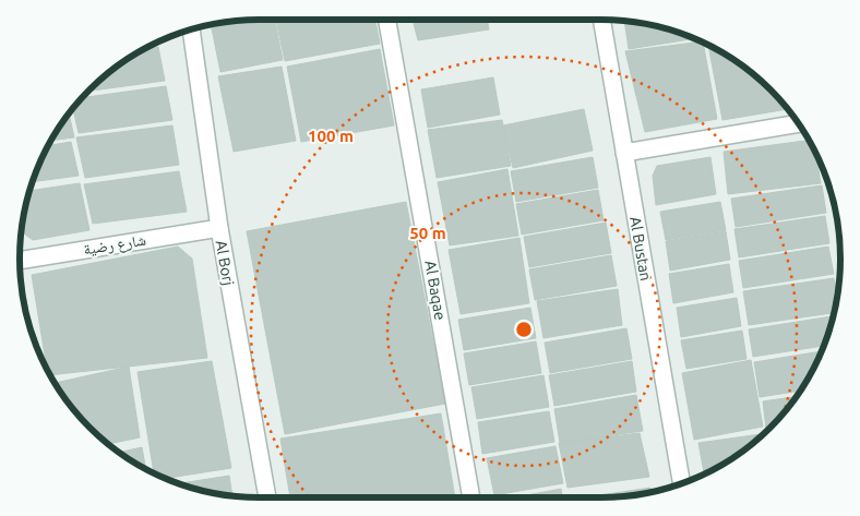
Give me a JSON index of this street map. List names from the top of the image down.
{
  "streets": {
    "street": [
      "شارع رضية",
      "Al Bustan",
      "Al Borj",
      "Al Baqae"
    ]
  },
  "crossings": [
    ["شارع رضية", "Al Borj"]
  ],
  "rings": ["100 m", "50 m"]
}
